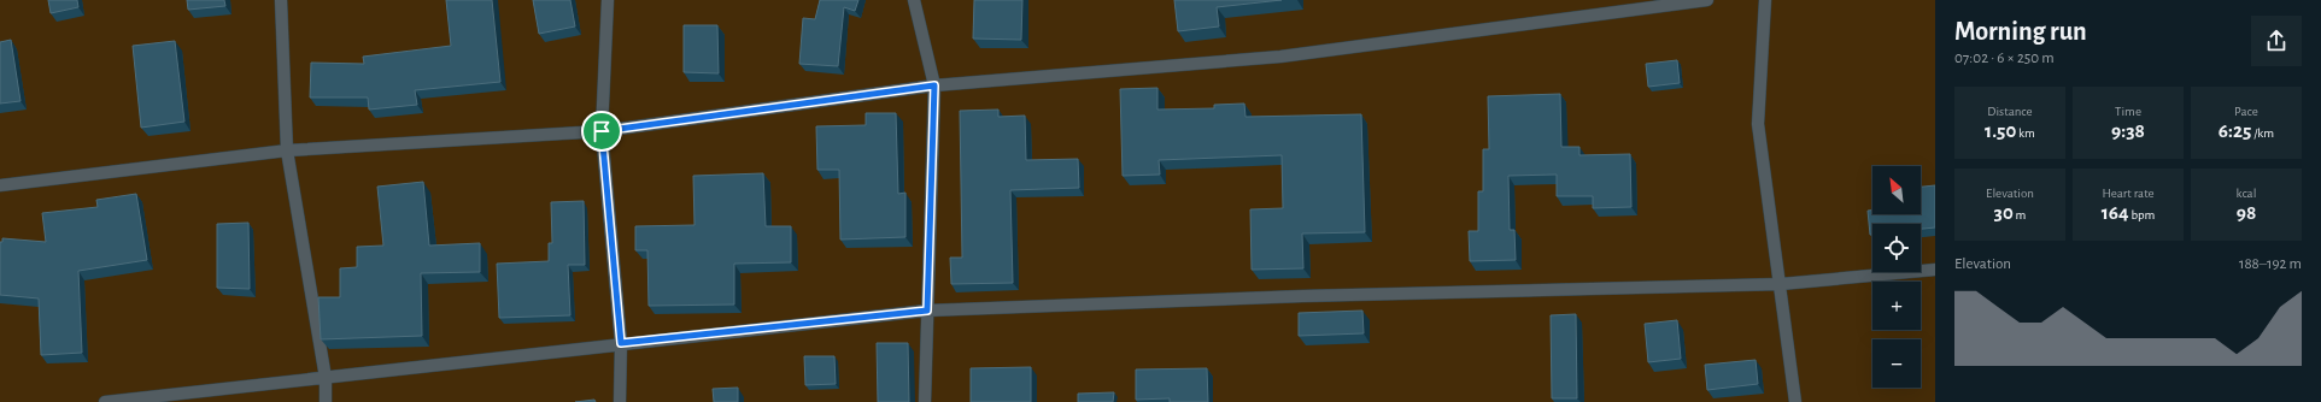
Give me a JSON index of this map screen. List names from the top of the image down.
{
  "north": "top left",
  "page": {
    "heading": ["Morning run", "07:02 · 6 × 250 m"],
    "stats": [
      ["Distance", "1.50 km"],
      ["Time", "9:38"],
      ["Pace", "6:25 /km"],
      ["Elevation", "30 m"],
      ["Heart rate", "164 bpm"],
      ["kcal", "98"]
    ],
    "map_buttons": ["+", "−"],
    "chart": ["Elevation", "188–192 m"]
  }
}
